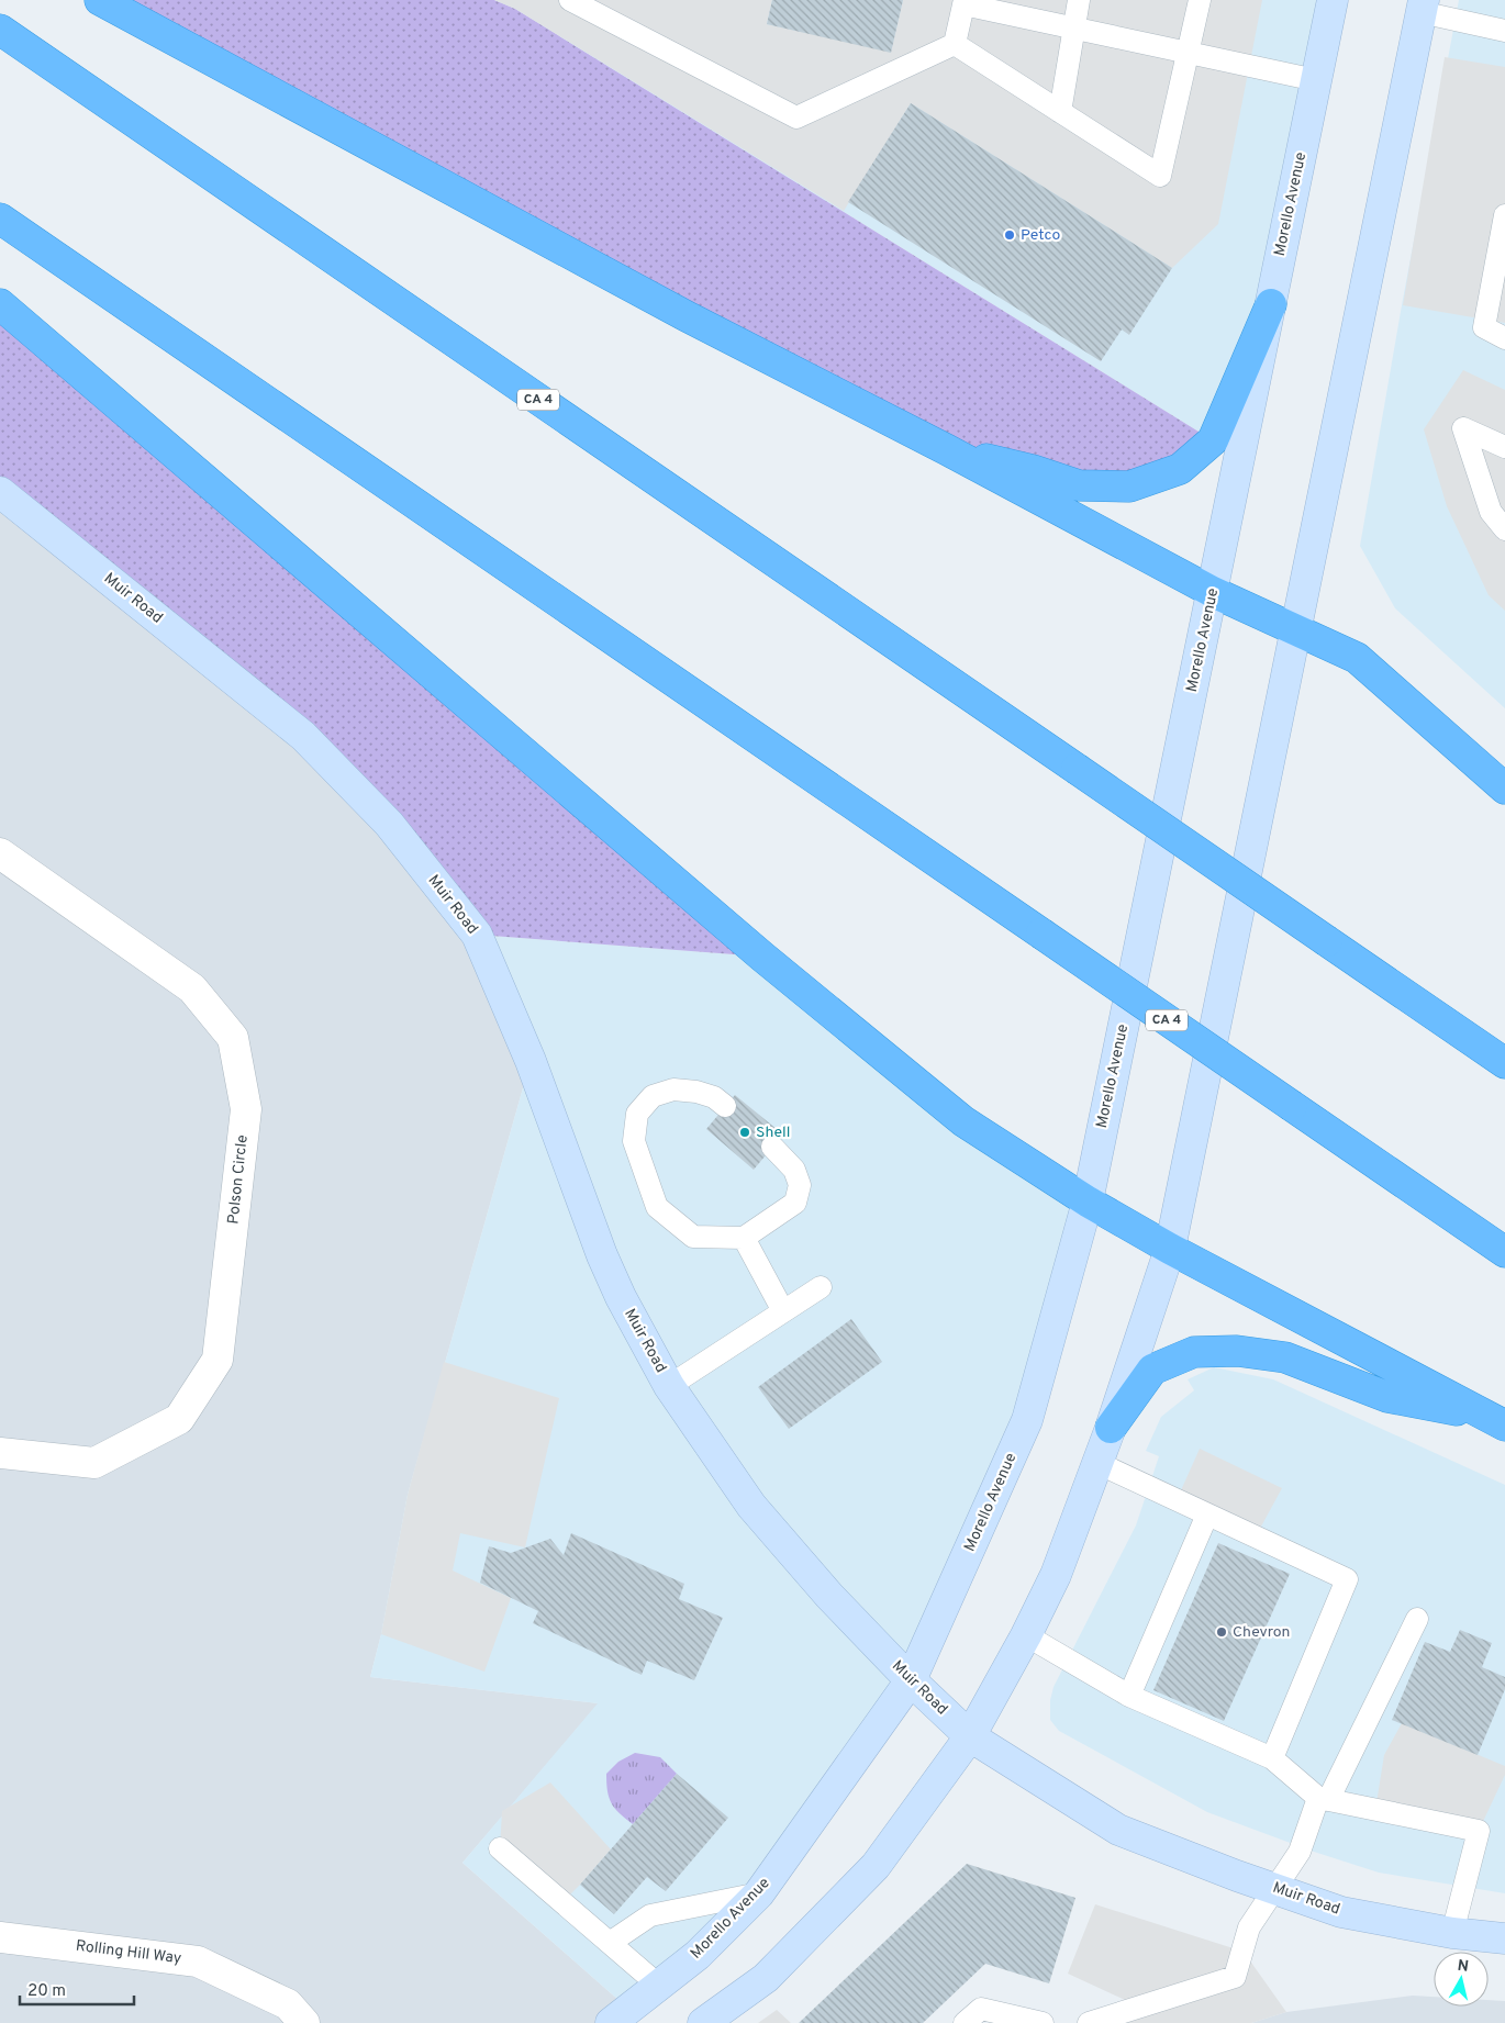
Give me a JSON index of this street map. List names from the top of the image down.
{
  "streets": {
    "highway": ["CA 4"],
    "street": [
      "Morello Avenue",
      "Muir Road",
      "Polson Circle",
      "Rolling Hill Way"
    ]
  },
  "crossings": [
    ["Morello Avenue", "Muir Road"]
  ],
  "places": ["Petco", "Shell", "Chevron"],
  "scale_bar": "20 m",
  "north": "top"
}
